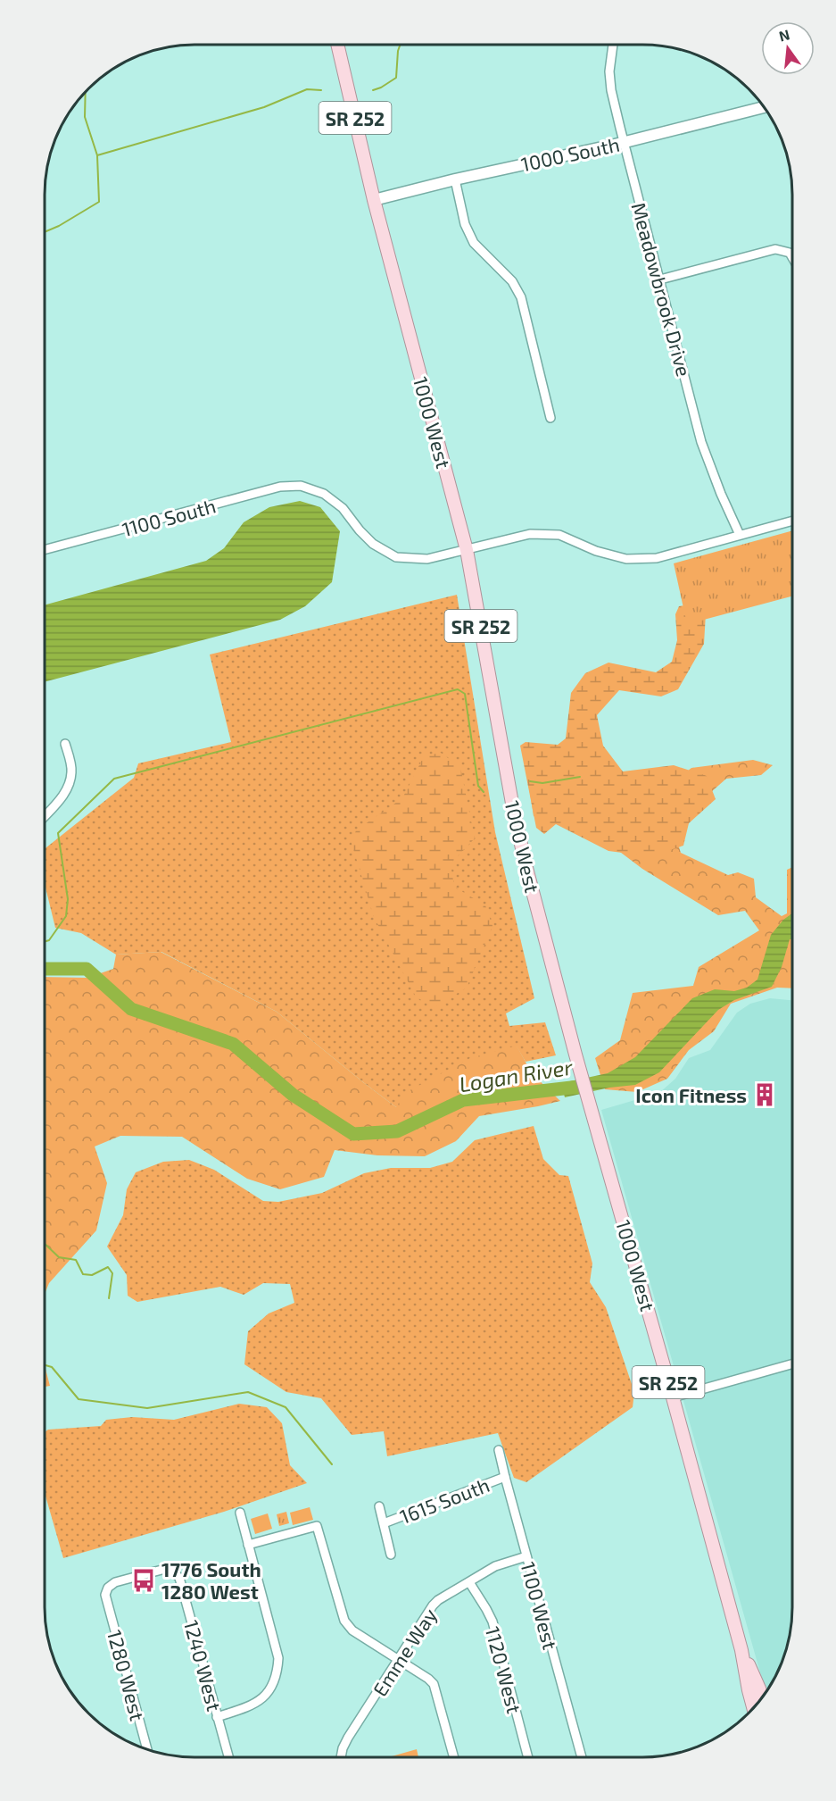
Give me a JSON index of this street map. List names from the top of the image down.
{
  "streets": {
    "main road": ["SR 252", "1000 West"],
    "street": [
      "1000 South",
      "Meadowbrook Drive",
      "1100 South",
      "1615 South",
      "1100 West",
      "Emme Way",
      "1240 West",
      "1120 West",
      "1280 West"
    ]
  },
  "crossings": [
    ["SR 252", "1000 West"],
    ["1000 South", "Meadowbrook Drive"],
    ["1000 South", "1000 West"],
    ["1000 West", "1100 South"],
    ["1615 South", "1100 West"],
    ["1100 West", "Emme Way"],
    ["Emme Way", "1120 West"],
    ["1240 West", "1280 West"]
  ],
  "water": ["Logan River"],
  "places": {
    "building": ["Icon Fitness"],
    "bus stop": ["1776 South 1280 West"]
  },
  "north": "top"
}
